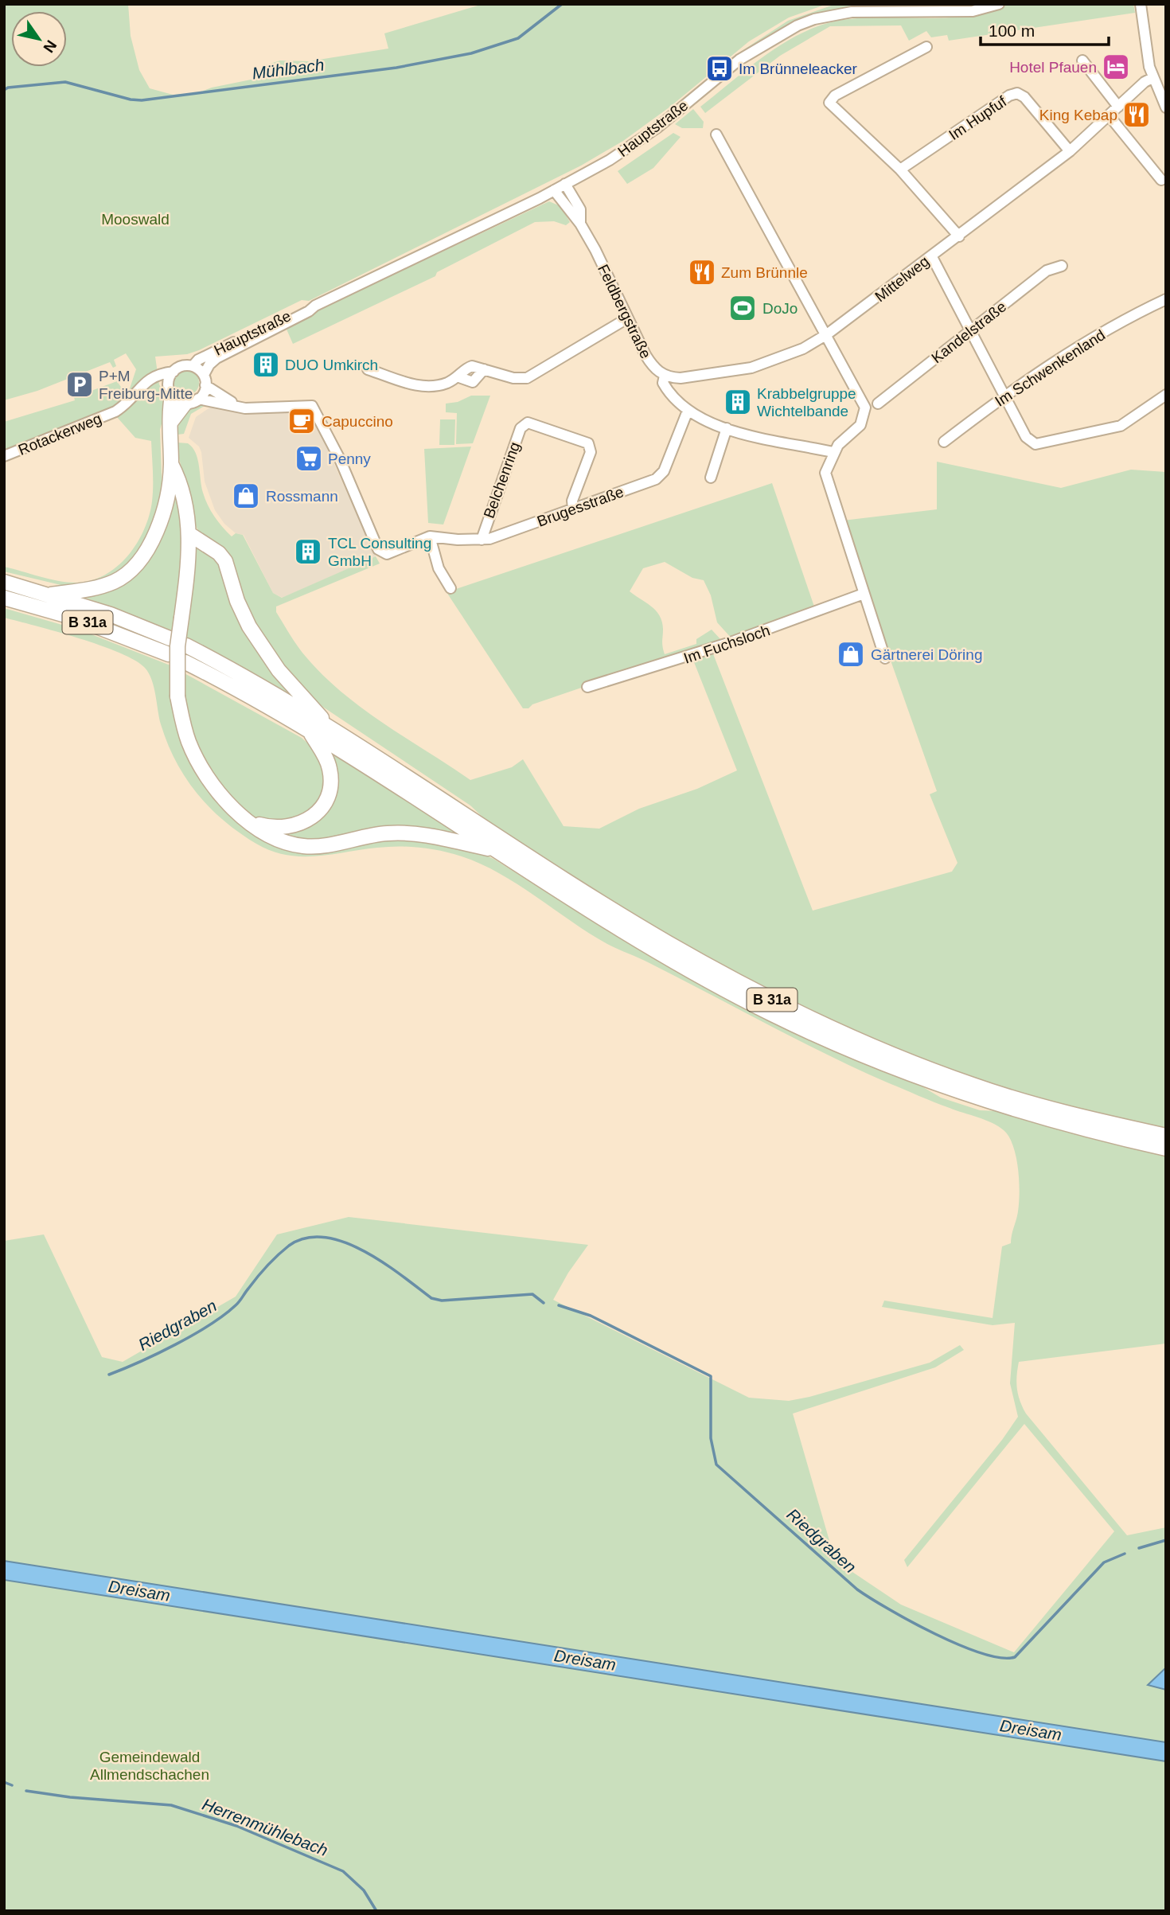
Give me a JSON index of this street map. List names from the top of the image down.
{
  "streets": {
    "highway": ["B 31a"],
    "street": [
      "Im Hupfuf",
      "Hauptstraße",
      "Mittelweg",
      "Feldbergstraße",
      "Kandelstraße",
      "Im Schwenkenland",
      "Rotackerweg",
      "Belchenring",
      "Brugesstraße",
      "Im Fuchsloch"
    ]
  },
  "crossings": [
    ["Im Hupfuf", "Mittelweg"],
    ["Hauptstraße", "Feldbergstraße"],
    ["Hauptstraße", "Rotackerweg"],
    ["Hauptstraße", "Brugesstraße"],
    ["Mittelweg", "Feldbergstraße"],
    ["Feldbergstraße", "Brugesstraße"],
    ["Belchenring", "Brugesstraße"]
  ],
  "water": [
    "Mühlbach",
    "Riedgraben",
    "Dreisam",
    "Herrenmühlebach"
  ],
  "parks": ["Mooswald", "Gemeindewald Allmendschachen"],
  "places": {
    "hotel": ["Hotel Pfauen"],
    "bus stop": ["Im Brünneleacker"],
    "restaurant": ["King Kebap", "Zum Brünnle"],
    "sports": ["DoJo"],
    "building": ["DUO Umkirch", "Krabbelgruppe Wichtelbande", "TCL Consulting GmbH"],
    "parking": ["P+M Freiburg-Mitte"],
    "cafe": ["Capuccino"],
    "supermarket": ["Penny"],
    "shop": ["Rossmann", "Gärtnerei Döring"]
  },
  "scale_bar": "100 m",
  "north": "bottom right"
}
